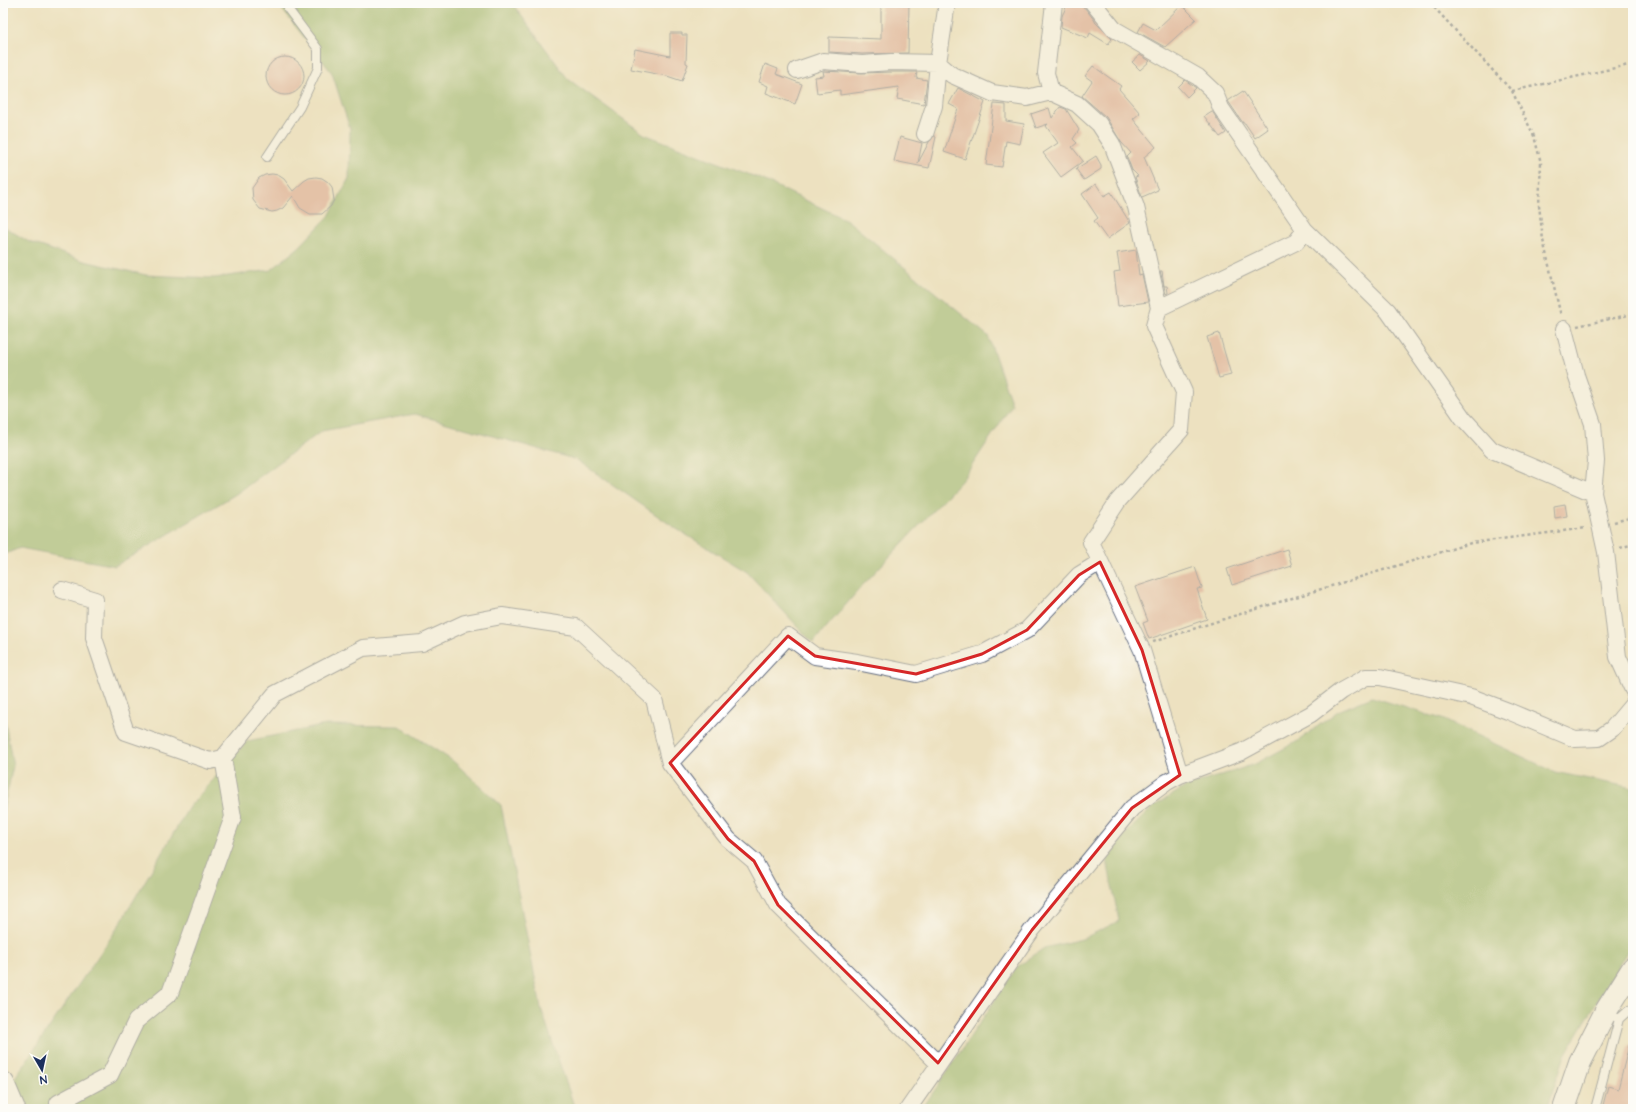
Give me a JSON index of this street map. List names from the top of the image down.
{
  "north": "bottom"
}
